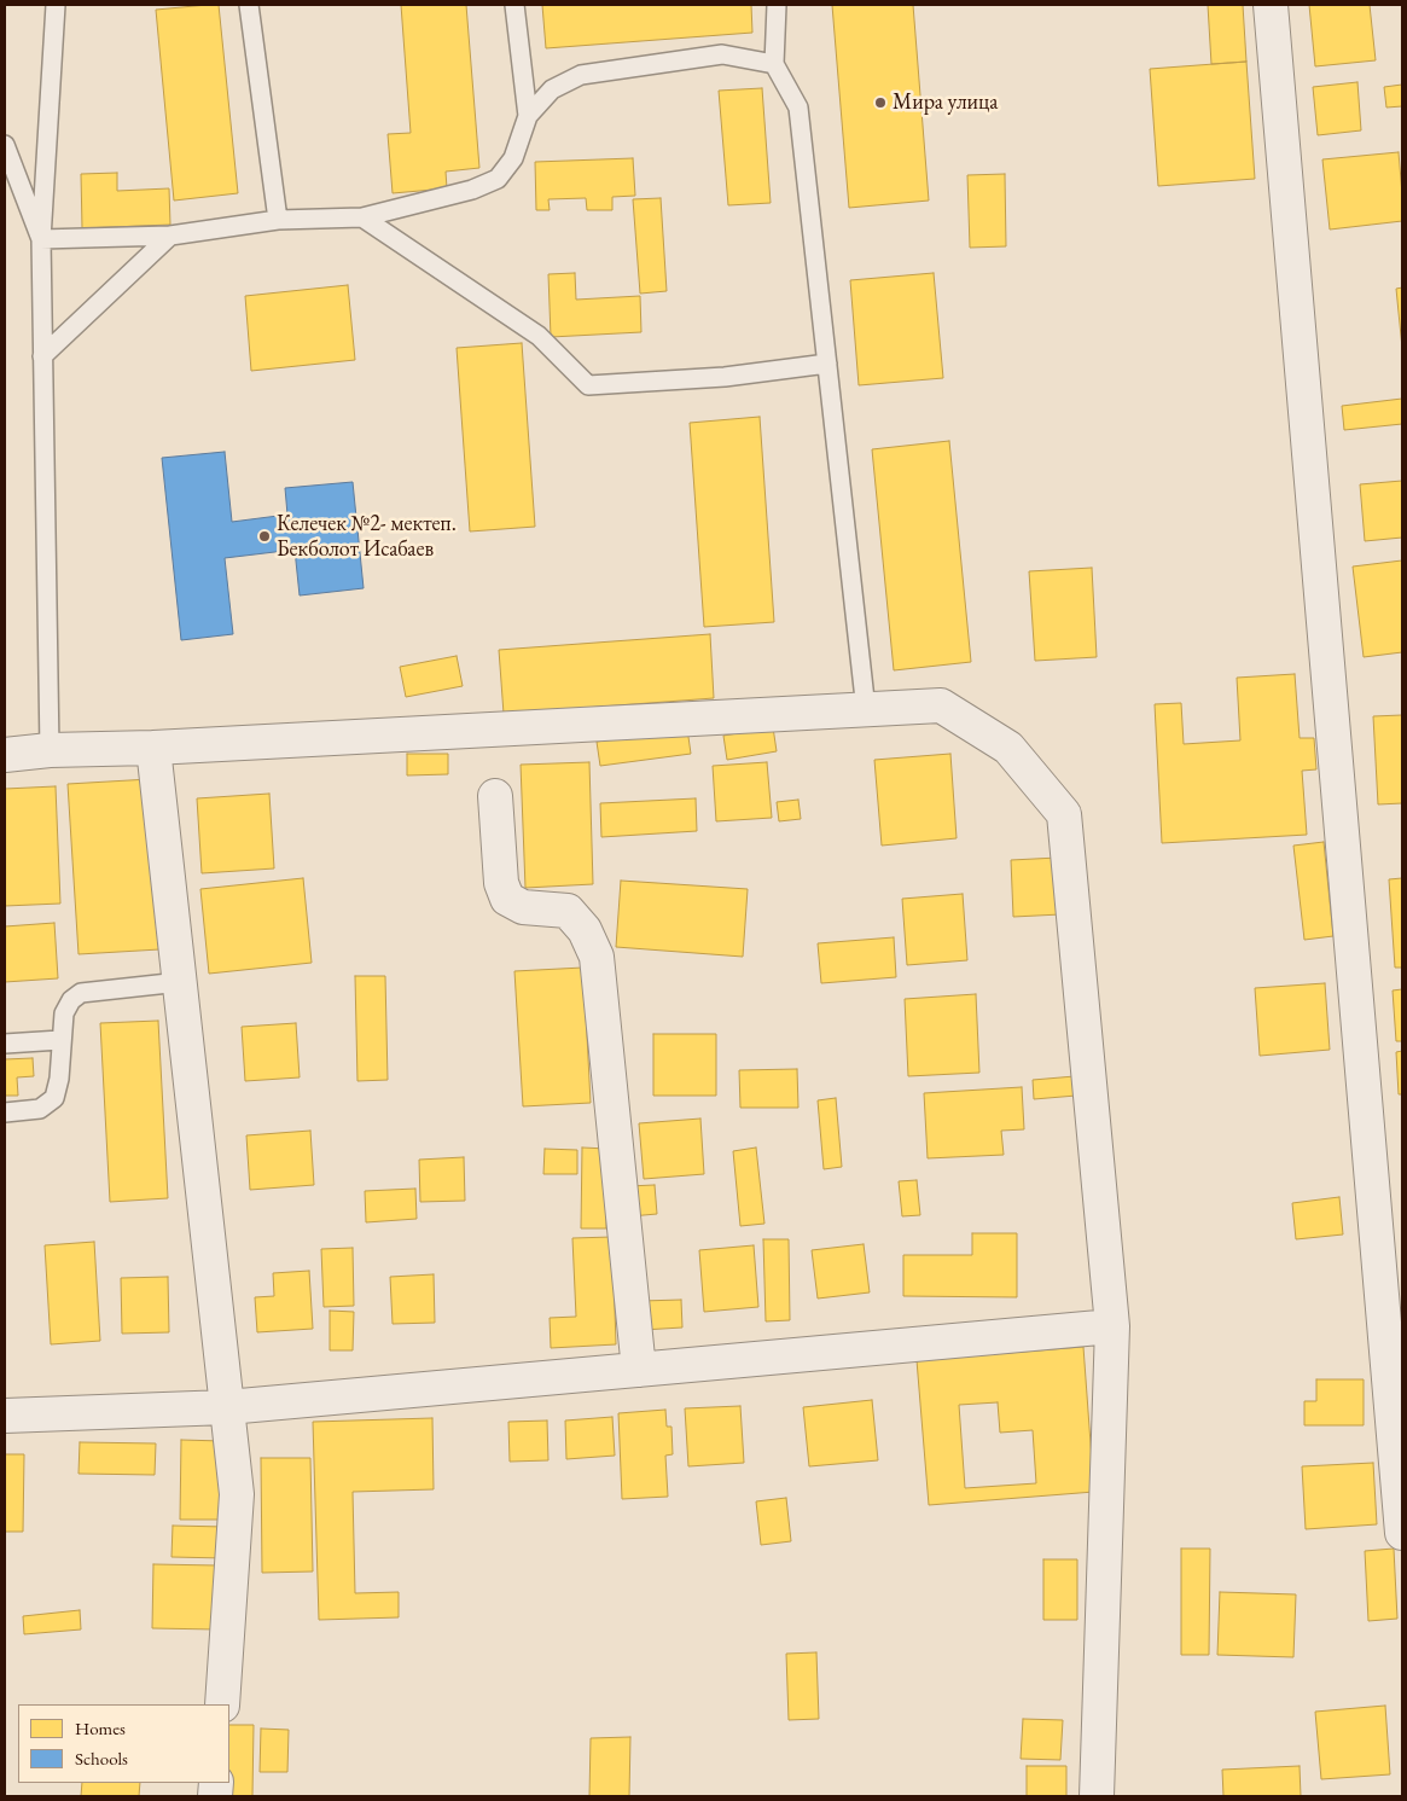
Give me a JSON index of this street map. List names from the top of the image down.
{
  "places": ["Мира улица", "Келечек №2- мектеп. Бекболот Исабаев"],
  "legend": ["Homes", "Schools"]
}
